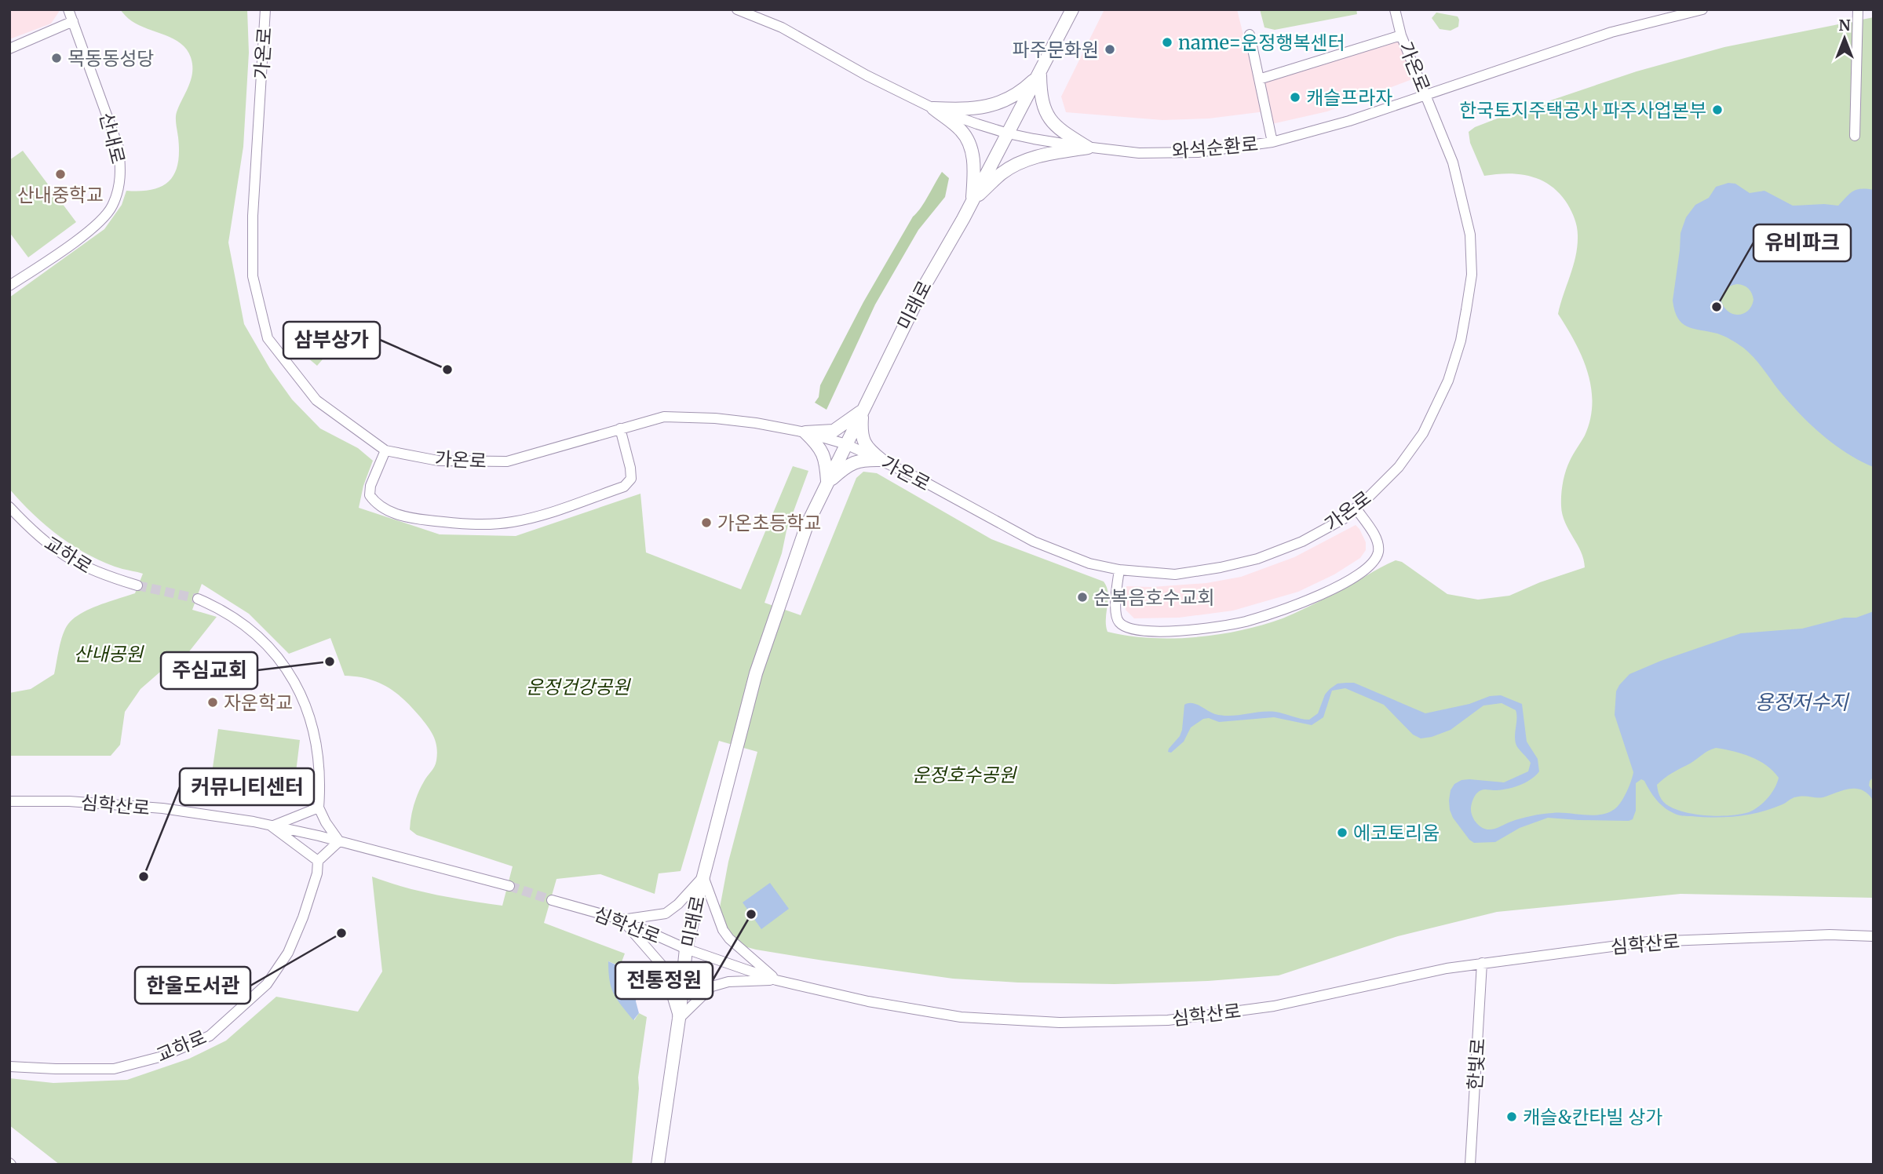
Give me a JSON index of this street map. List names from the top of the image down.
{
  "streets": {
    "main road": ["미래로"],
    "street": [
      "가온로",
      "산내로",
      "와석순환로",
      "교하로",
      "심학산로",
      "한빛로"
    ]
  },
  "crossings": [
    ["가온로", "와석순환로"],
    ["가온로", "미래로"],
    ["와석순환로", "미래로"],
    ["미래로", "심학산로"],
    ["심학산로", "한빛로"]
  ],
  "water": ["용정저수지"],
  "parks": ["산내공원", "운정건강공원", "운정호수공원"],
  "places": [
    "name=운정행복센터",
    "파주문화원",
    "목동동성당",
    "캐슬프라자",
    "한국토지주택공사 파주사업본부",
    "산내중학교",
    "유비파크",
    "삼부상가",
    "가온초등학교",
    "순복음호수교회",
    "주심교회",
    "자운학교",
    "에코토리움",
    "커뮤니티센터",
    "전통정원",
    "한울도서관",
    "캐슬&칸타빌 상가"
  ],
  "north": "top"
}
